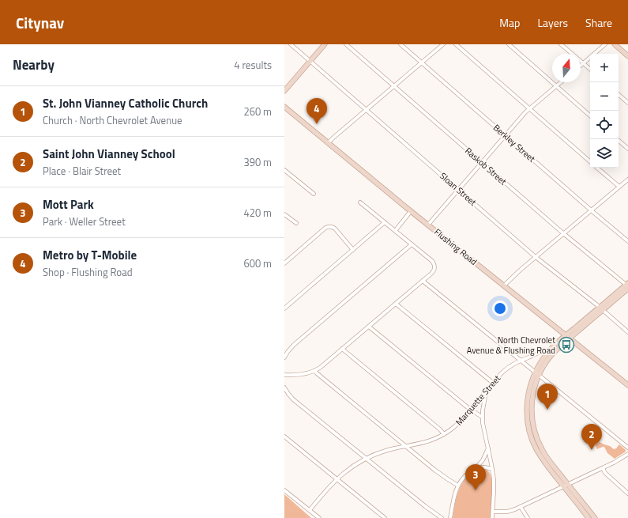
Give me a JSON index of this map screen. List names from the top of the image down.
{
  "streets": {
    "main road": ["Flushing Road"],
    "street": [
      "Berkley Street",
      "Raskob Street",
      "Sloan Street",
      "Marquette Street"
    ]
  },
  "places": {
    "bus stop": ["North Chevrolet Avenue & Flushing Road"]
  },
  "north": "top",
  "page": {
    "header": "Citynav",
    "nav": ["Map", "Layers", "Share"],
    "heading": ["Nearby", "4 results"],
    "map_buttons": ["+", "−"],
    "list": [
      {
        "mark": "1",
        "name": "St. John Vianney Catholic Church",
        "note": "Church · North Chevrolet Avenue",
        "value": "260 m"
      },
      {
        "mark": "2",
        "name": "Saint John Vianney School",
        "note": "Place · Blair Street",
        "value": "390 m"
      },
      {
        "mark": "3",
        "name": "Mott Park",
        "note": "Park · Weller Street",
        "value": "420 m"
      },
      {
        "mark": "4",
        "name": "Metro by T-Mobile",
        "note": "Shop · Flushing Road",
        "value": "600 m"
      }
    ],
    "pins": [
      "4",
      "1",
      "2",
      "3"
    ]
  }
}
